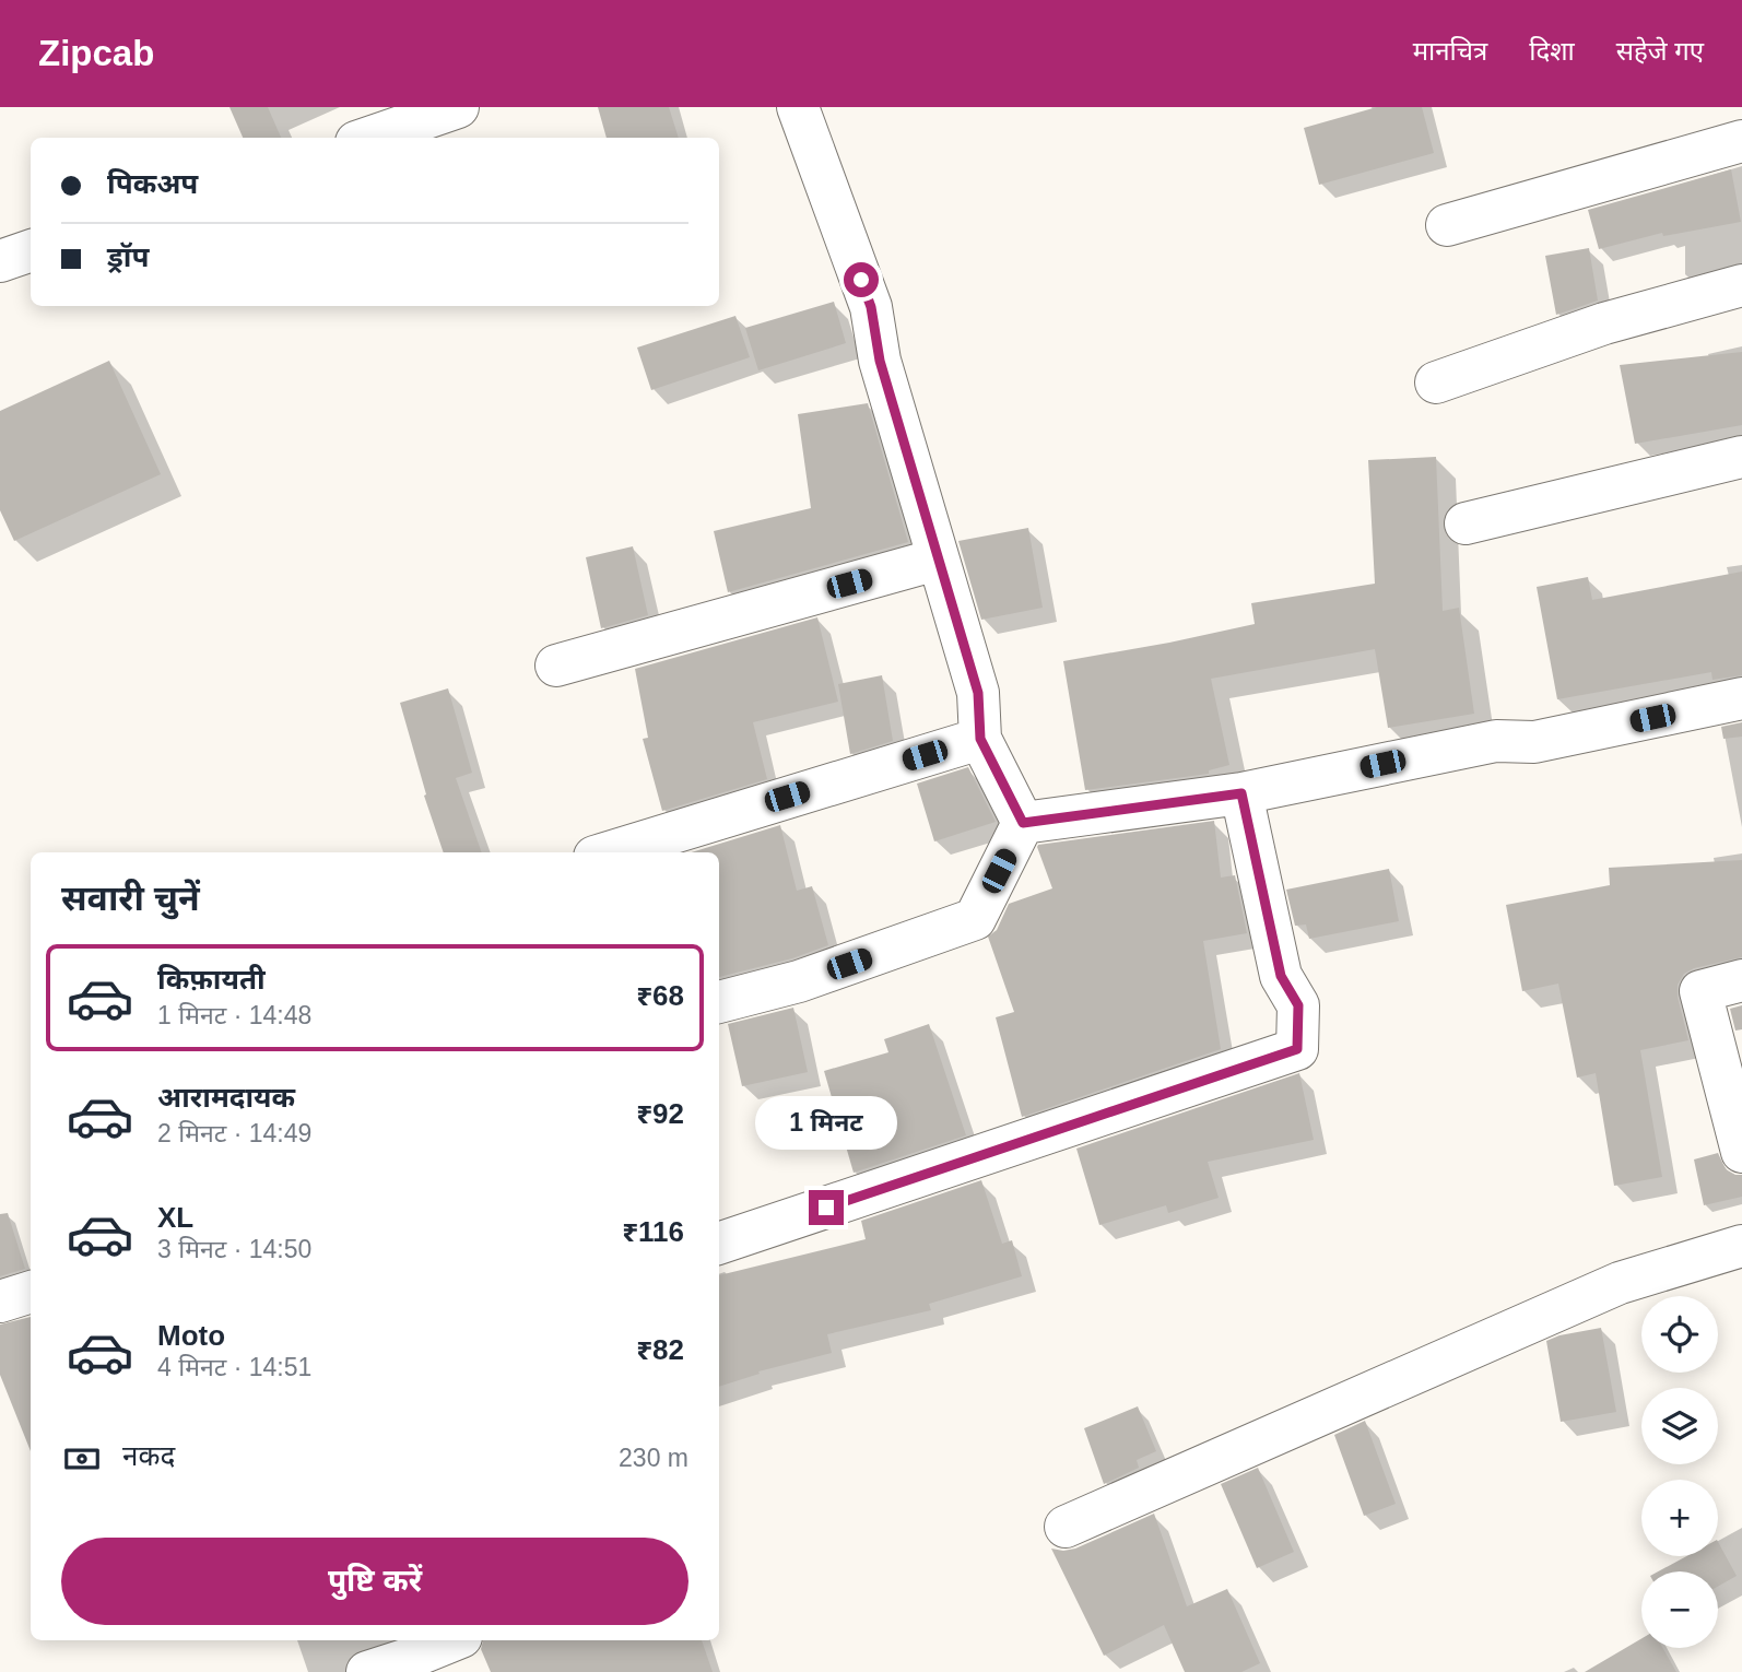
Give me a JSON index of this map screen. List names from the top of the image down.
{
  "page": {
    "header": "Zipcab",
    "nav": ["मानचित्र", "दिशा", "सहेजे गए"],
    "banner": ["पिकअप", "ड्रॉप"],
    "heading": "सवारी चुनें",
    "list": [
      {
        "name": "किफ़ायती",
        "note": "1 मिनट · 14:48",
        "value": "₹68"
      },
      {
        "name": "आरामदायक",
        "note": "2 मिनट · 14:49",
        "value": "₹92"
      },
      {
        "name": "XL",
        "note": "3 मिनट · 14:50",
        "value": "₹116"
      },
      {
        "name": "Moto",
        "note": "4 मिनट · 14:51",
        "value": "₹82"
      }
    ],
    "bubble": "1 मिनट",
    "map_buttons": ["+", "−"],
    "pay": ["नकद", "230 m"],
    "buttons": "पुष्टि करें"
  }
}
